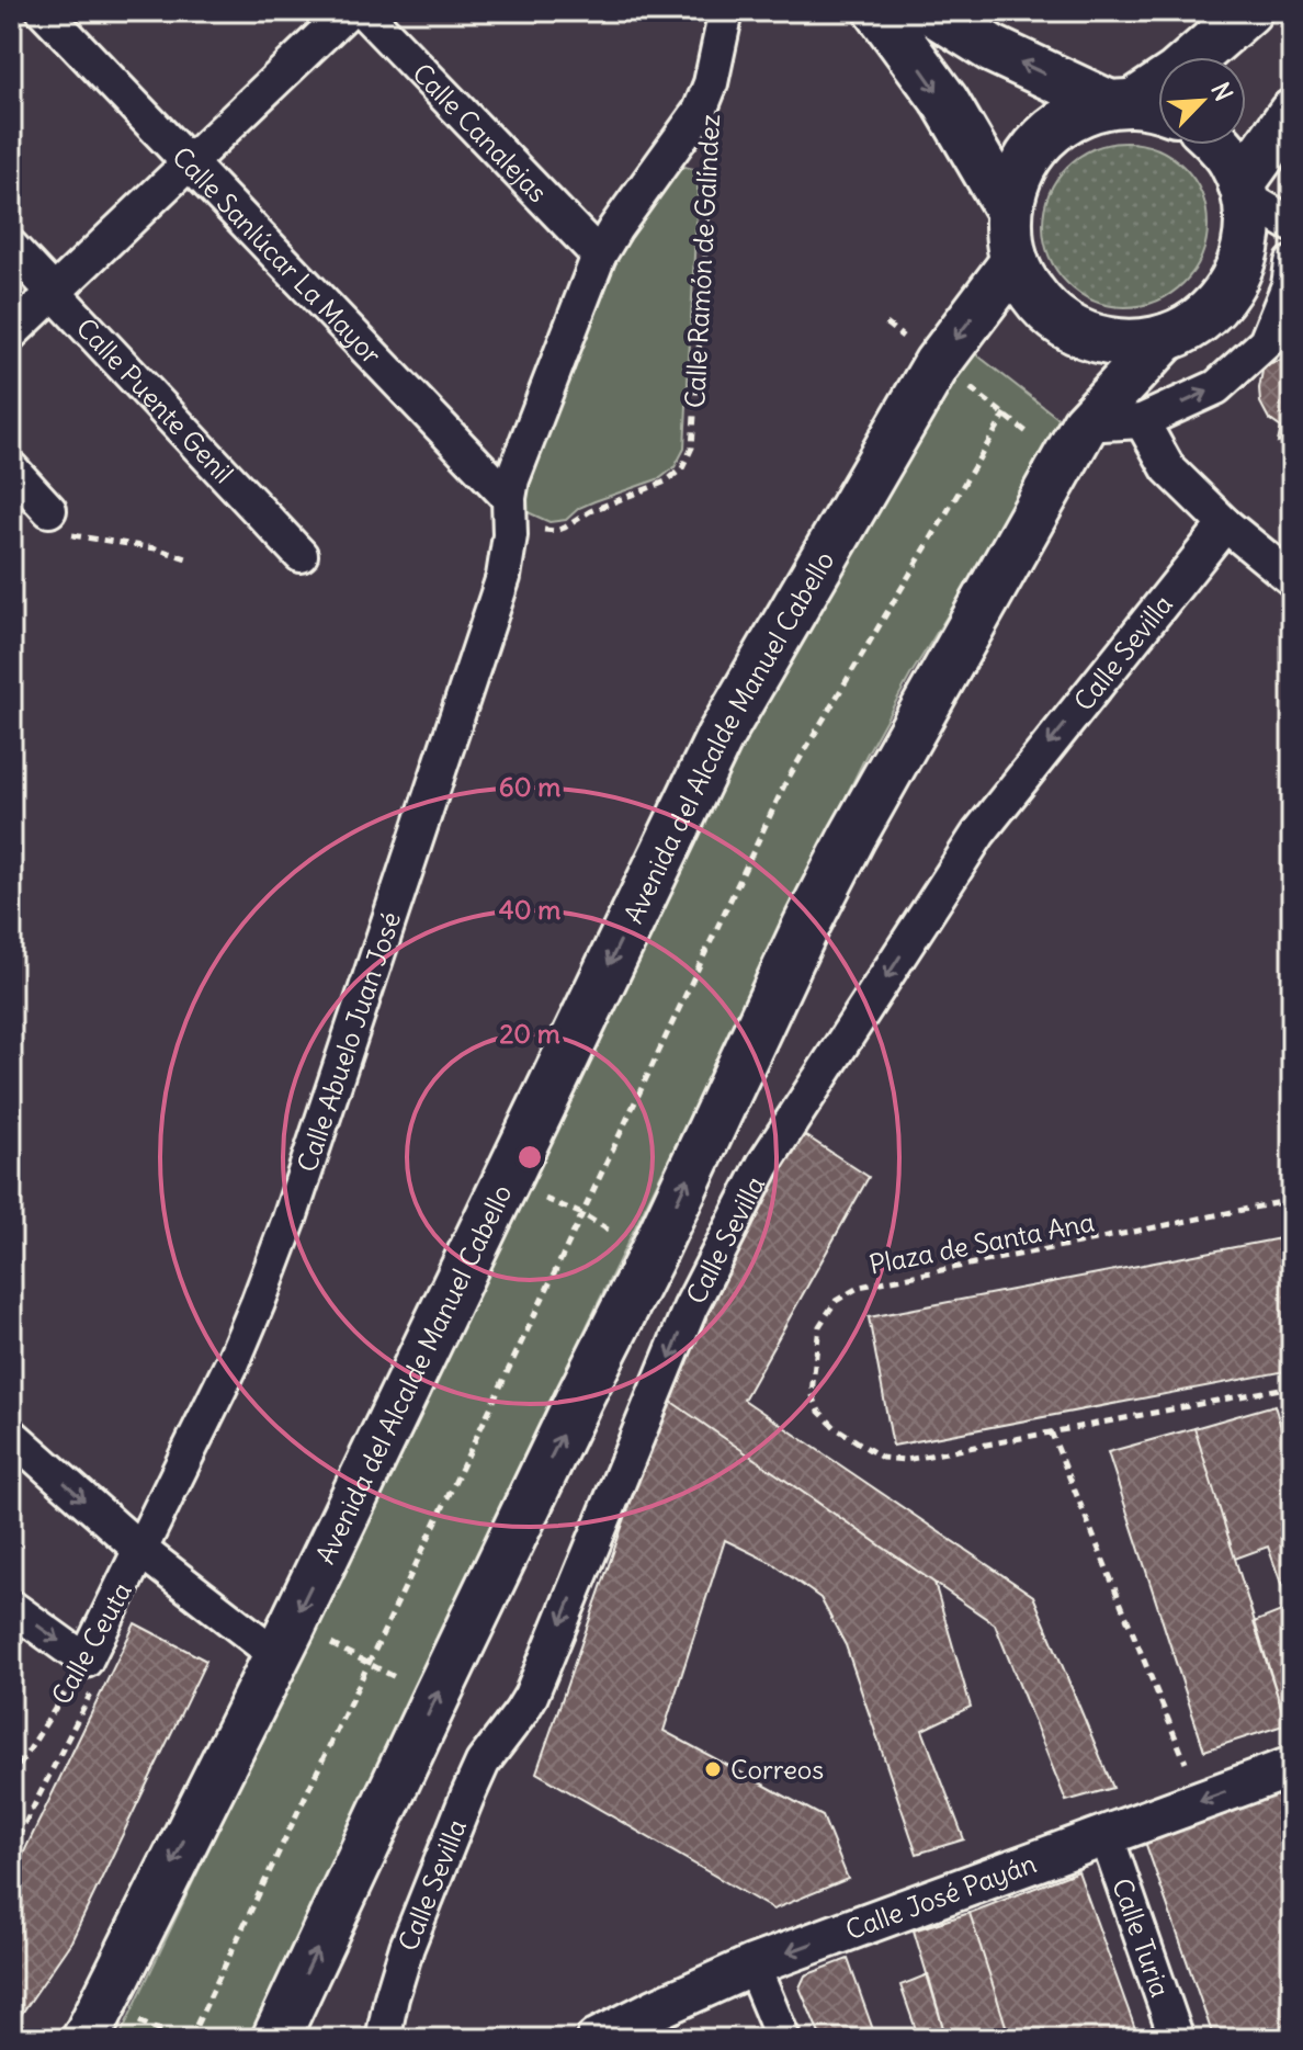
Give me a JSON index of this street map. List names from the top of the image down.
{
  "streets": {
    "main road": ["Avenida del Alcalde Manuel Cabello"],
    "street": [
      "Calle Canalejas",
      "Calle Sanlúcar La Mayor",
      "Calle Ramón de Galíndez",
      "Calle Puente Genil",
      "Calle Sevilla",
      "Calle Abuelo Juan José",
      "Calle Ceuta",
      "Calle José Payán",
      "Calle Turia"
    ],
    "path": ["Plaza de Santa Ana"]
  },
  "crossings": [
    ["Calle Canalejas", "Calle Ramón de Galíndez"],
    ["Calle Sanlúcar La Mayor", "Calle Ramón de Galíndez"],
    ["Calle Sanlúcar La Mayor", "Calle Abuelo Juan José"],
    ["Calle Ramón de Galíndez", "Calle Abuelo Juan José"],
    ["Calle Abuelo Juan José", "Calle Ceuta"],
    ["Calle José Payán", "Calle Turia"]
  ],
  "one_way": ["Calle Sevilla", "Calle José Payán"],
  "places": ["Correos"],
  "north": "top right",
  "rings": ["60 m", "40 m", "20 m"]
}
